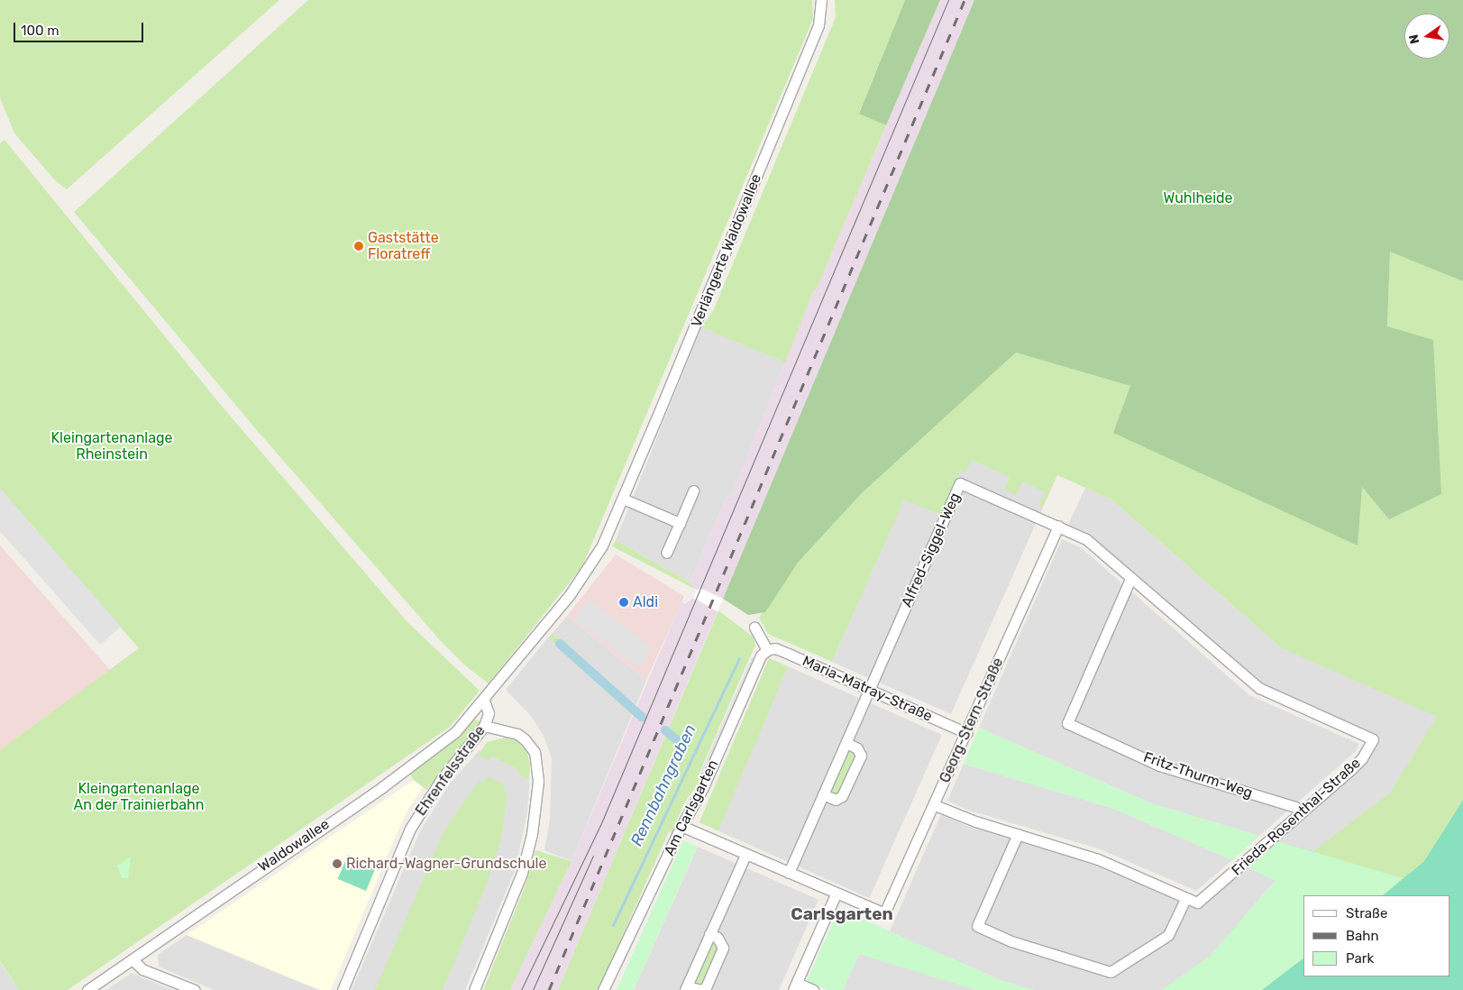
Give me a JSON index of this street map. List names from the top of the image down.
{
  "streets": {
    "street": [
      "Verlängerte Waldowallee",
      "Alfred-Siggel-Weg",
      "Maria-Matray-Straße",
      "Georg-Stern-Straße",
      "Ehrenfelsstraße",
      "Fritz-Thurm-Weg",
      "Am Carlsgarten",
      "Frieda-Rosenthal-Straße",
      "Waldowallee"
    ]
  },
  "crossings": [
    ["Verlängerte Waldowallee", "Waldowallee"],
    ["Alfred-Siggel-Weg", "Maria-Matray-Straße"],
    ["Alfred-Siggel-Weg", "Georg-Stern-Straße"],
    ["Alfred-Siggel-Weg", "Frieda-Rosenthal-Straße"],
    ["Maria-Matray-Straße", "Georg-Stern-Straße"],
    ["Maria-Matray-Straße", "Am Carlsgarten"],
    ["Georg-Stern-Straße", "Frieda-Rosenthal-Straße"],
    ["Ehrenfelsstraße", "Waldowallee"],
    ["Fritz-Thurm-Weg", "Frieda-Rosenthal-Straße"]
  ],
  "districts": ["Carlsgarten"],
  "water": ["Rennbahngraben"],
  "parks": ["Wuhlheide", "Kleingartenanlage Rheinstein", "Kleingartenanlage An der Trainierbahn"],
  "places": ["Gaststätte Floratreff", "Aldi", "Richard-Wagner-Grundschule"],
  "legend": ["Straße", "Bahn", "Park"],
  "scale_bar": "100 m",
  "north": "left"
}
